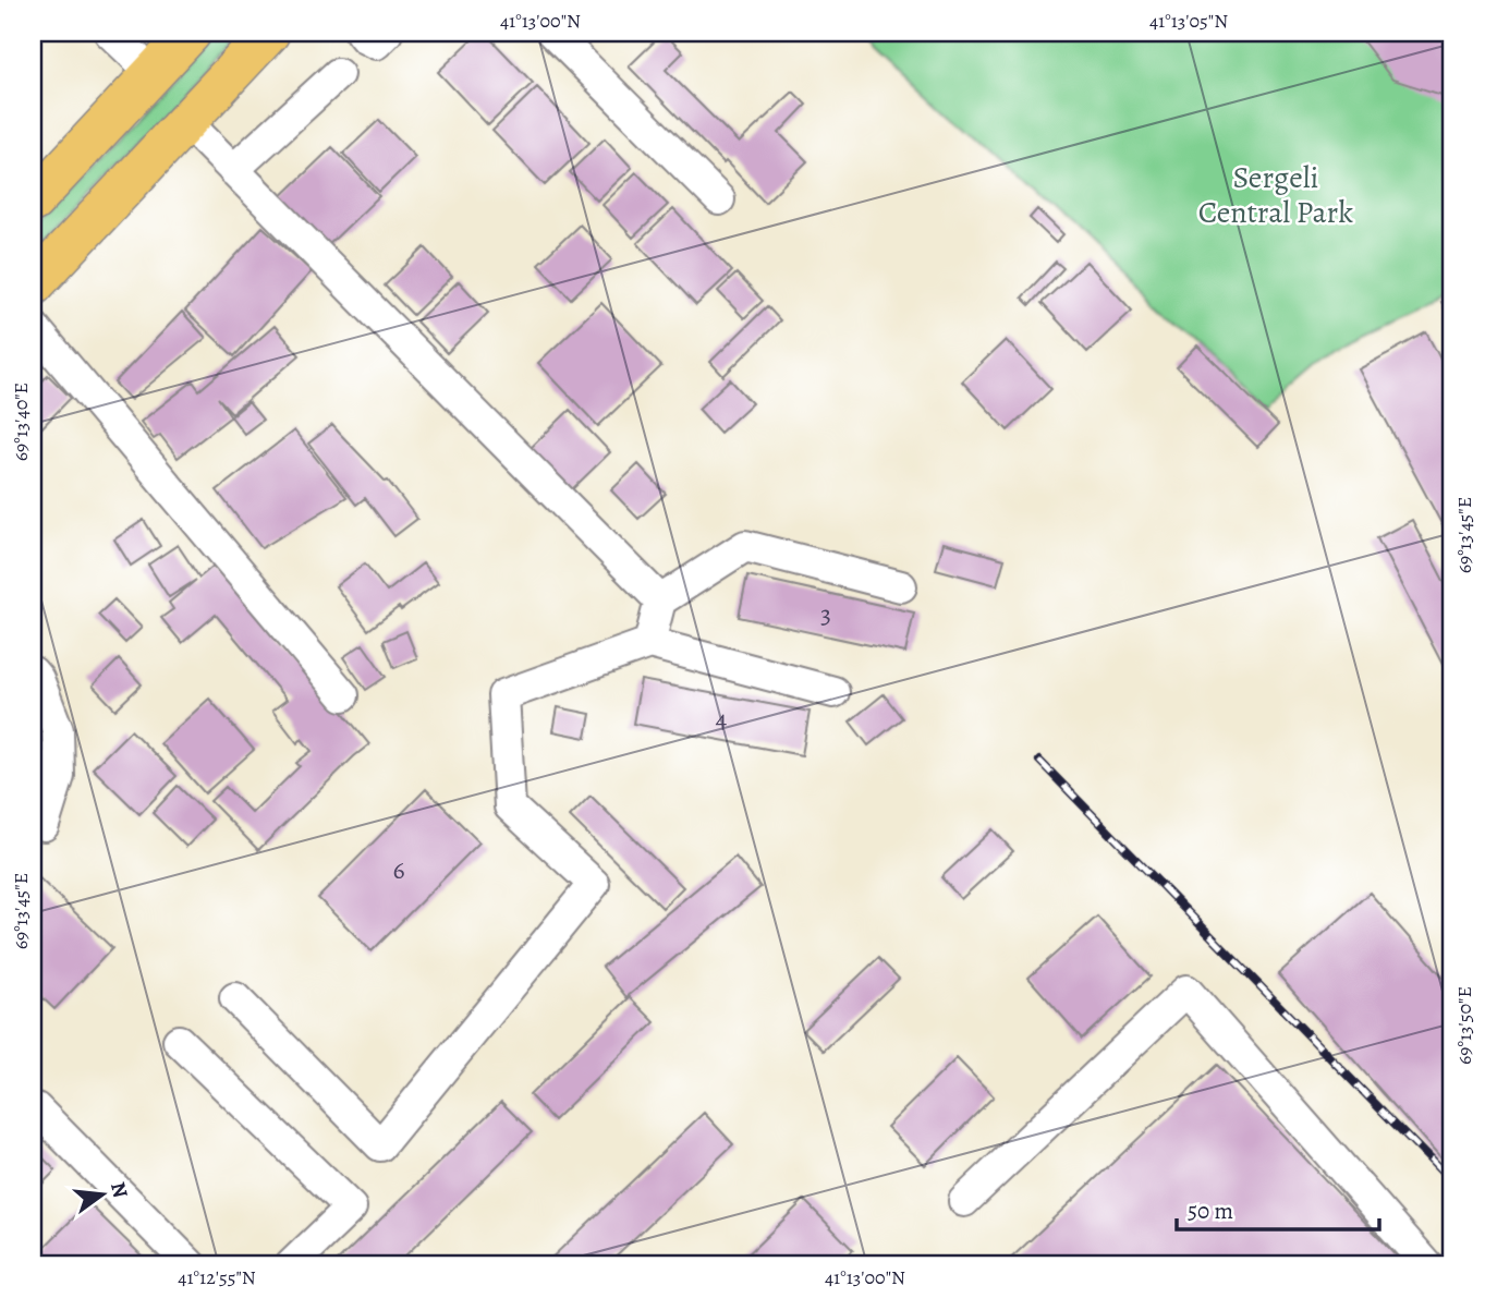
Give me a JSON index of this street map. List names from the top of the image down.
{
  "parks": ["Sergeli Central Park"],
  "house_numbers": ["3", "4", "6"],
  "scale_bar": "50 m",
  "north": "right",
  "coordinates": [
    "41°13'00\"N",
    "41°13'05\"N",
    "69°13'40\"E",
    "69°13'45\"E",
    "69°13'50\"E",
    "41°12'55\"N"
  ]
}
